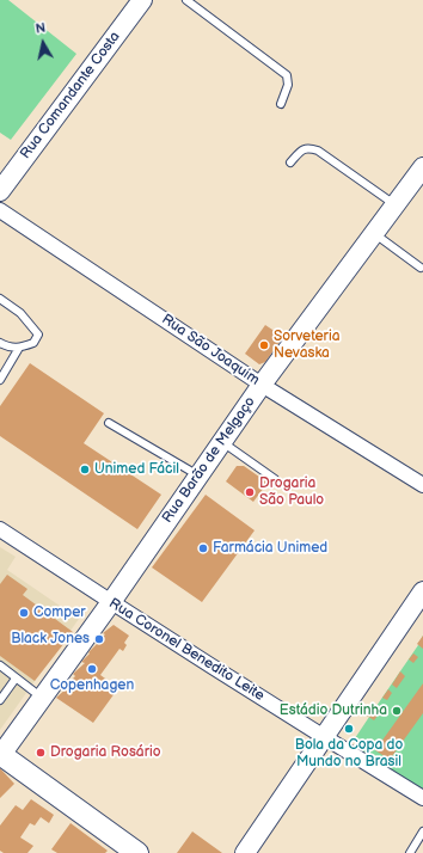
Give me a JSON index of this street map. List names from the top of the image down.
{
  "streets": {
    "street": [
      "Rua Comandante Costa",
      "Rua São Joaquim",
      "Rua Barão de Melgaço",
      "Rua Coronel Benedito Leite"
    ]
  },
  "crossings": [
    ["Rua São Joaquim", "Rua Barão de Melgaço"],
    ["Rua Barão de Melgaço", "Rua Coronel Benedito Leite"]
  ],
  "places": [
    "Sorveteria Nevaska",
    "Unimed Fácil",
    "Drogaria São Paulo",
    "Farmácia Unimed",
    "Comper",
    "Black Jones",
    "Copenhagen",
    "Estádio Dutrinha",
    "Bola da Copa do Mundo no Brasil",
    "Drogaria Rosário"
  ],
  "north": "top"
}
